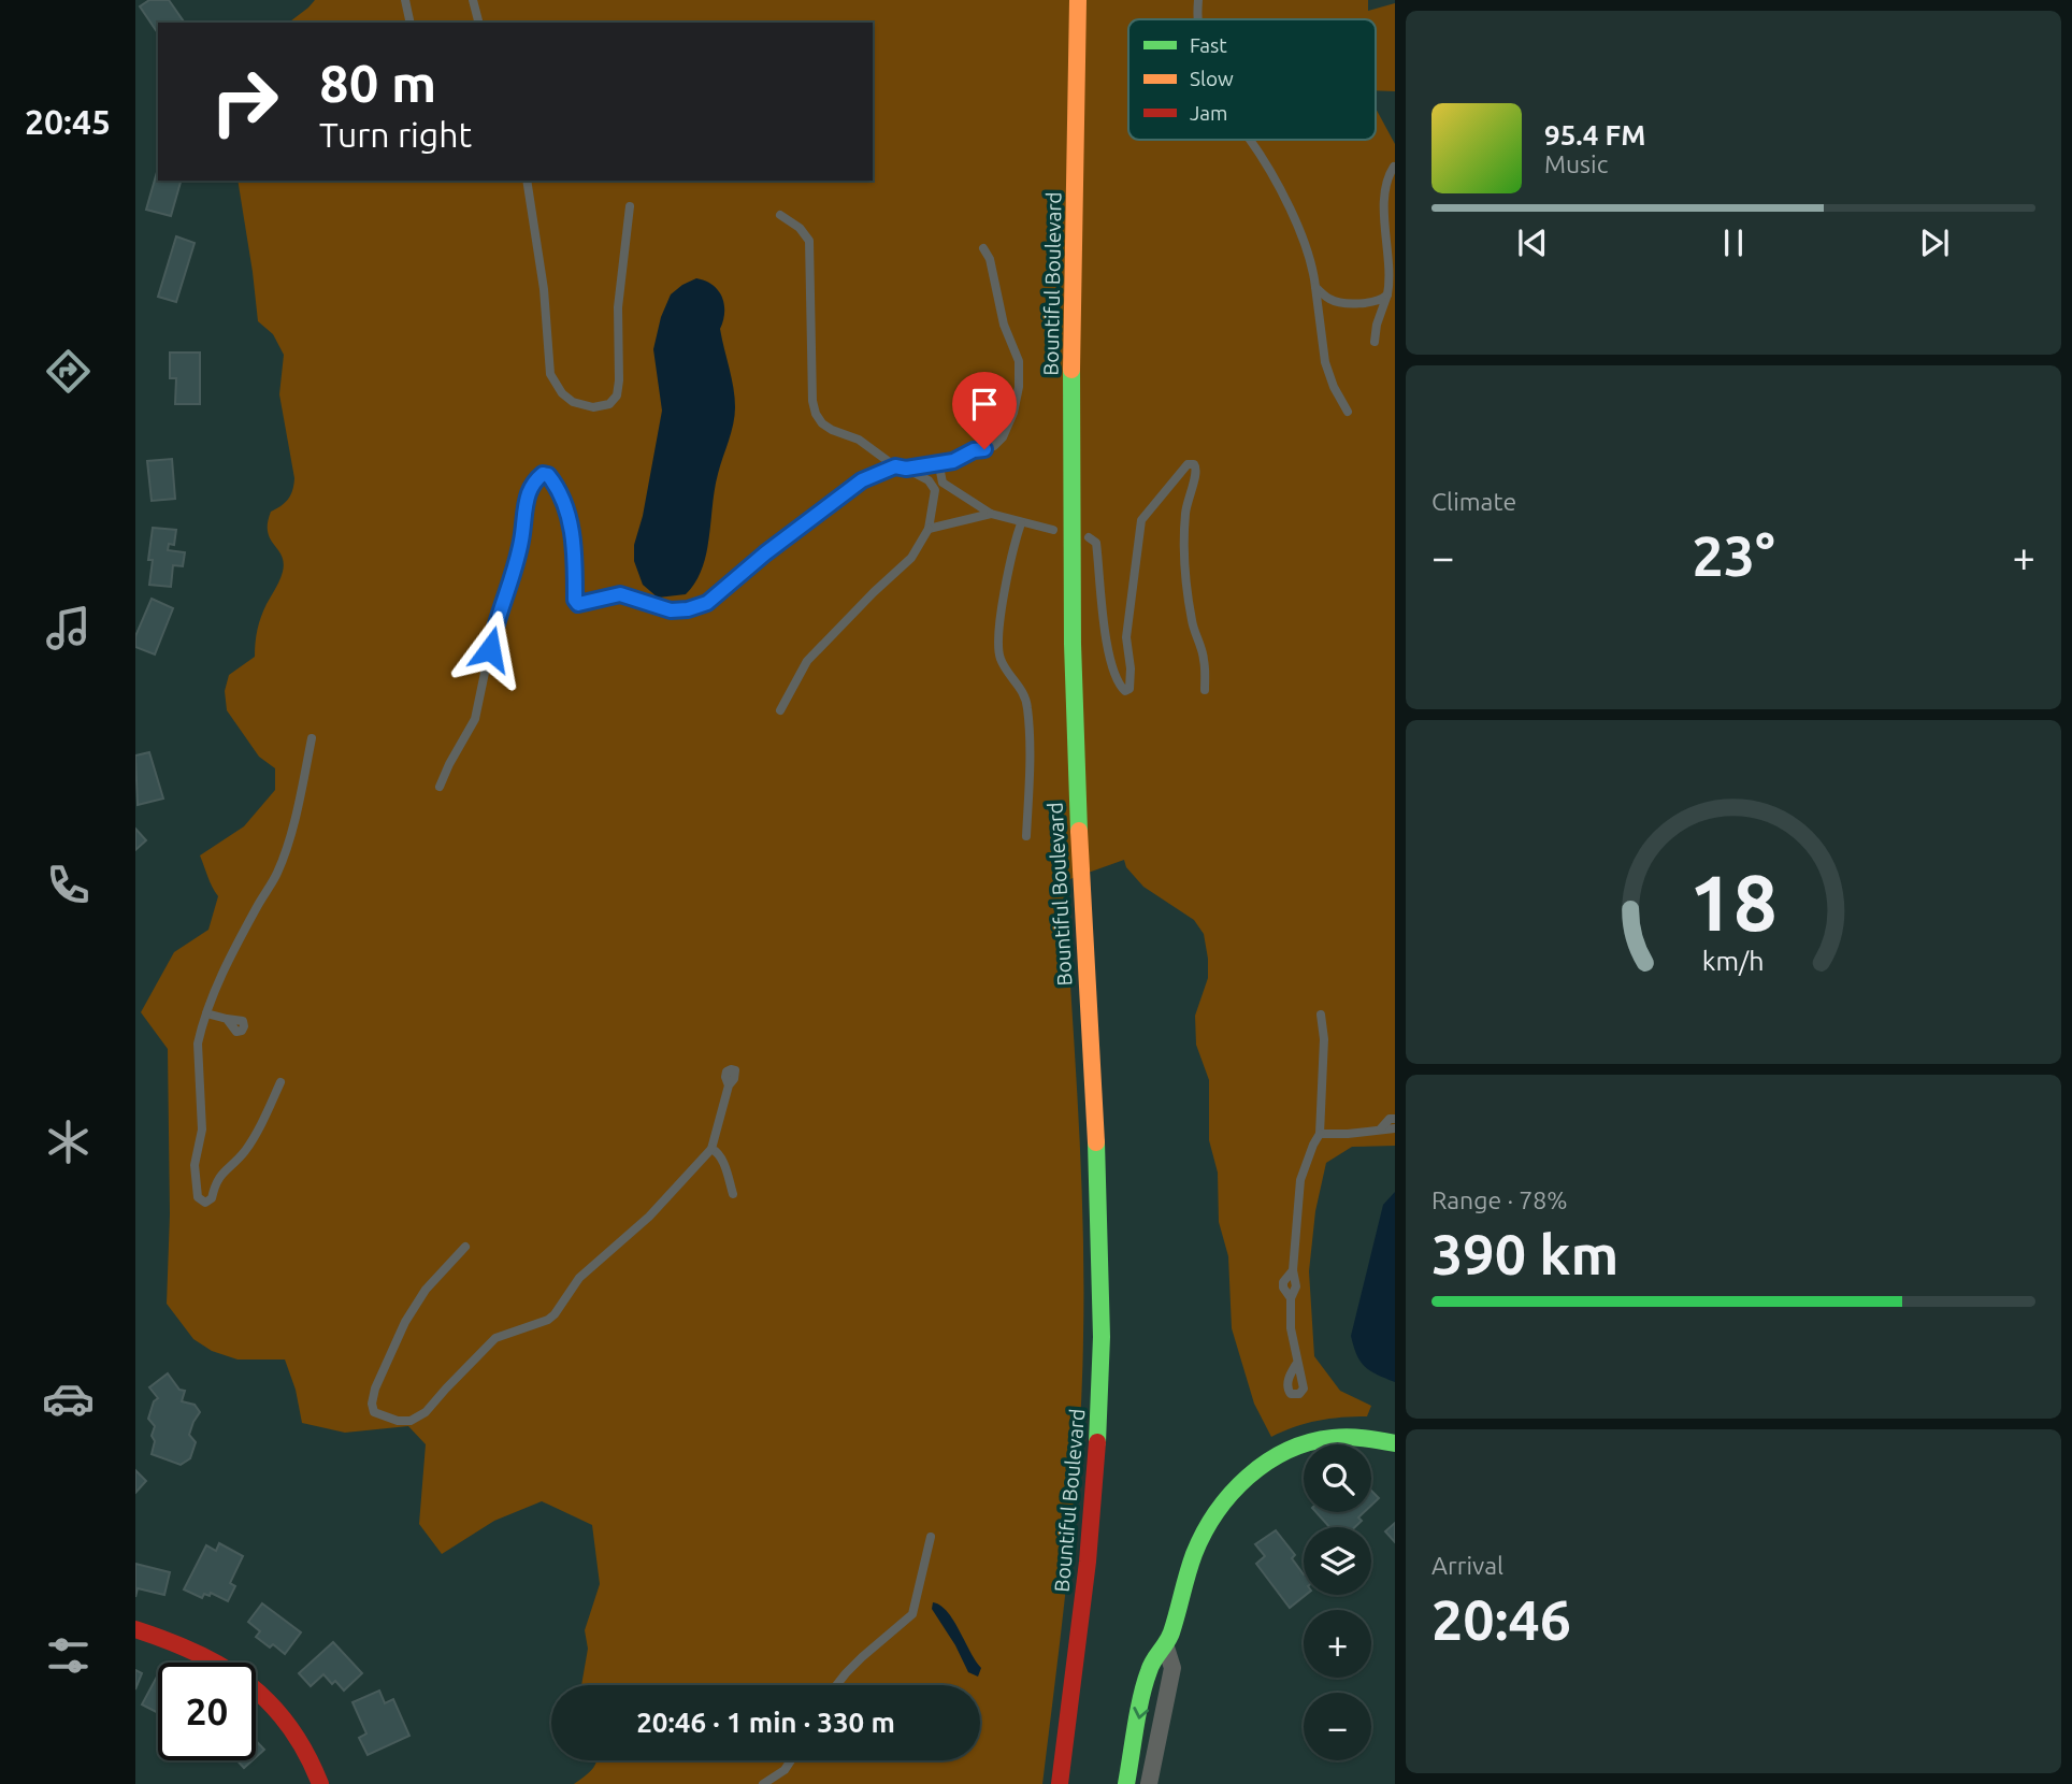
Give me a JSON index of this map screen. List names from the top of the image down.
{
  "streets": {
    "main road": ["Bountiful Boulevard"]
  },
  "legend": ["Fast", "Slow", "Jam"],
  "page": {
    "tabs": "20:45",
    "turn": ["80 m", "Turn right"],
    "song": ["95.4 FM", "Music"],
    "tile": [
      "Climate",
      ["Range · 78%", "390 km"],
      ["Arrival", "20:46"]
    ],
    "heat": ["−", "23°", "+"],
    "map_buttons": ["+", "−"],
    "limit": "20",
    "trip": "20:46 · 1 min · 330 m",
    "gauge": ["18", "km/h"]
  }
}
